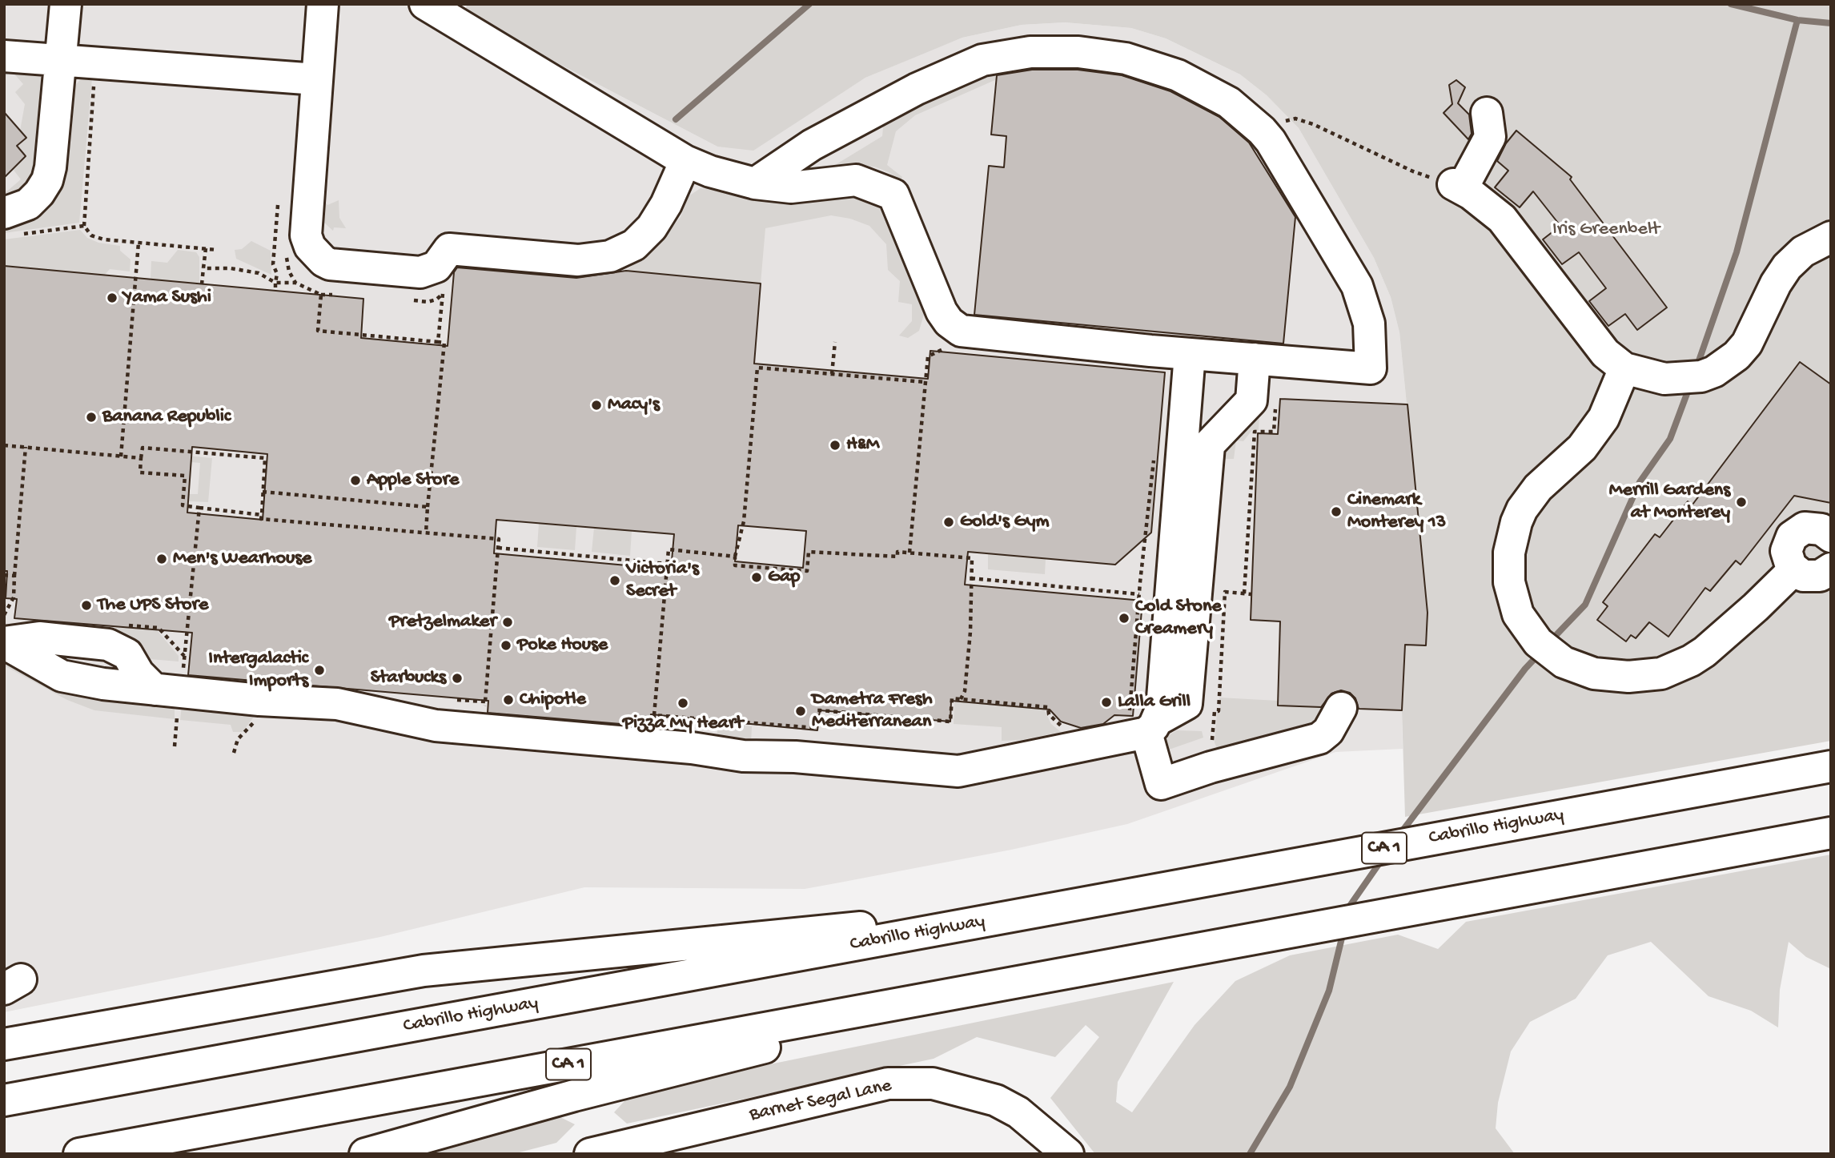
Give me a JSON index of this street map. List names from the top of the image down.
{
  "streets": {
    "main road": ["Cabrillo Highway", "CA 1", "Barnet Segal Lane"]
  },
  "parks": ["Iris Greenbelt"],
  "places": [
    "Yama Sushi",
    "Macy's",
    "Banana Republic",
    "H&M",
    "Apple Store",
    "Merrill Gardens at Monterey",
    "Cinemark Monterey 13",
    "Gold's Gym",
    "Men's Wearhouse",
    "Gap",
    "Victoria's Secret",
    "The UPS Store",
    "Cold Stone Creamery",
    "Pretzelmaker",
    "Poke House",
    "Intergalactic Imports",
    "Starbucks",
    "Chipotle",
    "Lalla Grill",
    "Pizza My Heart",
    "Dametra Fresh Mediterranean"
  ]
}
